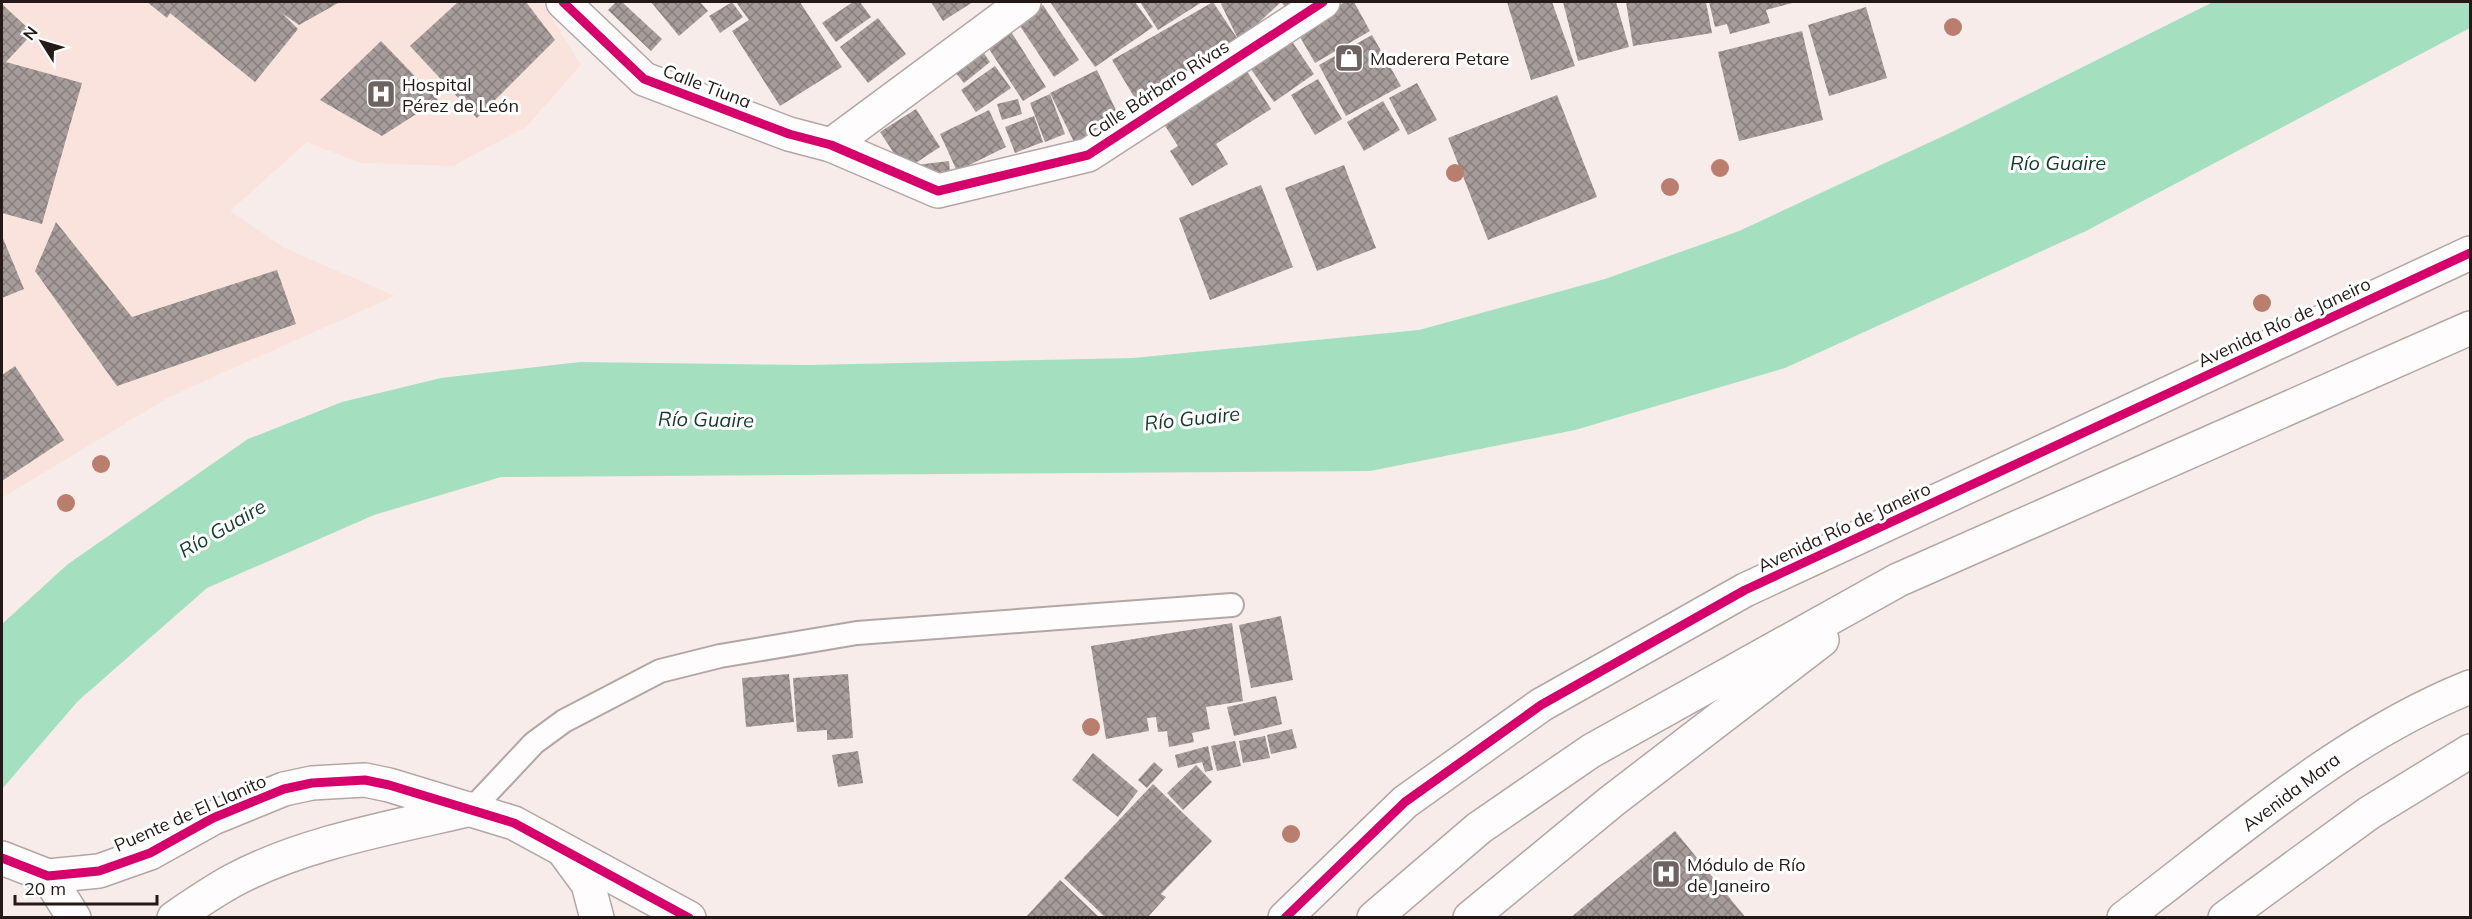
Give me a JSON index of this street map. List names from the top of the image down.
{
  "streets": {
    "main road": [
      "Calle Tiuna",
      "Calle Bárbaro Rívas",
      "Avenida Río de Janeiro",
      "Avenida Mara",
      "Puente de El Llanito"
    ]
  },
  "crossings": [
    ["Calle Tiuna", "Calle Bárbaro Rívas"]
  ],
  "water": ["Río Guaire"],
  "places": {
    "shop": ["Maderera Petare"],
    "hospital": ["Hospital Pérez de León", "Módulo de Río de Janeiro"]
  },
  "scale_bar": "20 m",
  "north": "top left"
}
